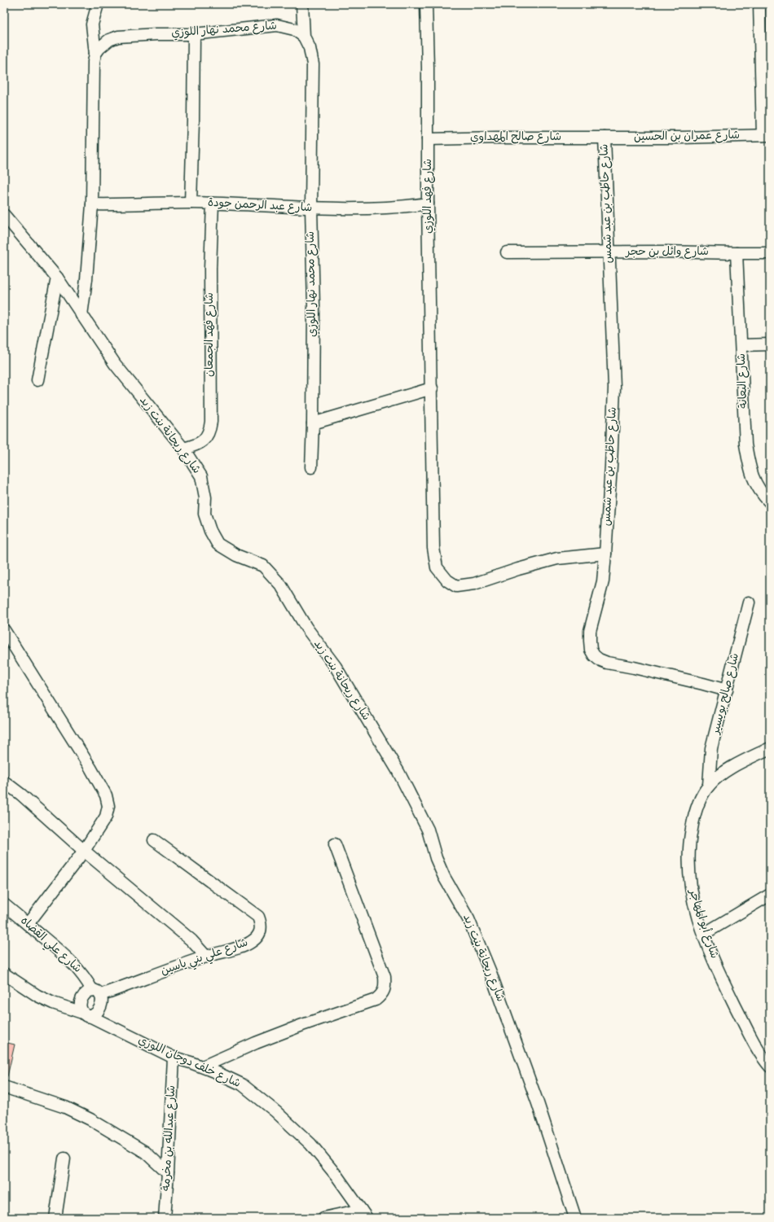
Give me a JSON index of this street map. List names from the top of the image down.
{
  "streets": {
    "street": [
      "شارع محمد نهار اللوزي",
      "شارع عمران بن الحسين",
      "شارع صالح المهداوي",
      "شارع فهد اللوزي",
      "شارع حاطب بن عبد شمس",
      "شارع عبد الرحمن جودة",
      "شارع وائل بن حجر",
      "شارع فهد الجمعان",
      "شارع البعانة",
      "شارع ريحانة بنت زيد",
      "شارع صالح بويسير",
      "شارع أبو المهاجر",
      "شارع علي القضاه",
      "شارع علي بني ياسين",
      "شارع خلف دوجان اللوزي",
      "شارع عبدالله بن مخرمة"
    ]
  },
  "crossings": [
    ["شارع محمد نهار اللوزي", "شارع عبد الرحمن جودة"],
    ["شارع عمران بن الحسين", "شارع صالح المهداوي"],
    ["شارع عمران بن الحسين", "شارع حاطب بن عبد شمس"],
    ["شارع صالح المهداوي", "شارع فهد اللوزي"],
    ["شارع صالح المهداوي", "شارع حاطب بن عبد شمس"],
    ["شارع فهد اللوزي", "شارع حاطب بن عبد شمس"],
    ["شارع فهد اللوزي", "شارع عبد الرحمن جودة"],
    ["شارع حاطب بن عبد شمس", "شارع وائل بن حجر"],
    ["شارع حاطب بن عبد شمس", "شارع صالح بويسير"],
    ["شارع عبد الرحمن جودة", "شارع فهد الجمعان"],
    ["شارع وائل بن حجر", "شارع البعانة"],
    ["شارع فهد الجمعان", "شارع ريحانة بنت زيد"],
    ["شارع صالح بويسير", "شارع أبو المهاجر"],
    ["شارع علي القضاه", "شارع علي بني ياسين"],
    ["شارع علي القضاه", "شارع خلف دوجان اللوزي"],
    ["شارع علي بني ياسين", "شارع خلف دوجان اللوزي"],
    ["شارع خلف دوجان اللوزي", "شارع عبدالله بن مخرمة"]
  ]
}
